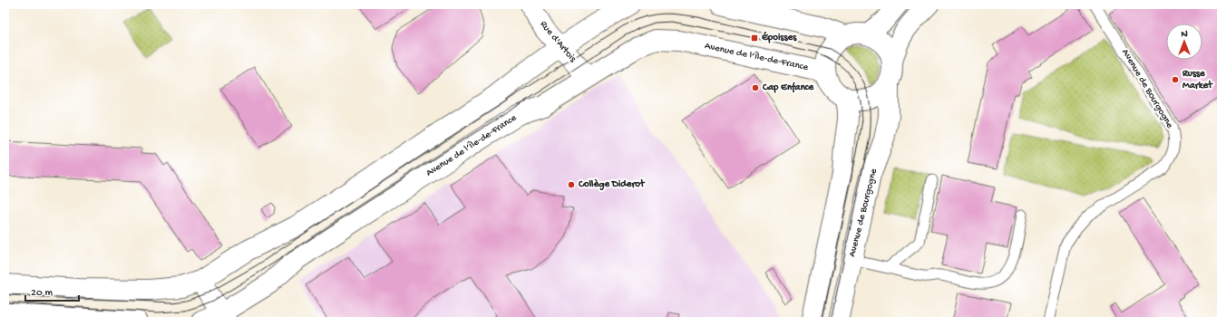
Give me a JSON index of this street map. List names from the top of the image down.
{
  "streets": {
    "street": ["Rue d'Artois", "Avenue de l’Île-de-France", "Avenue de Bourgogne"]
  },
  "crossings": [
    ["Rue d'Artois", "Avenue de l’Île-de-France"],
    ["Avenue de l’Île-de-France", "Avenue de Bourgogne"]
  ],
  "places": {
    "transit": ["Époisses"],
    "other": ["Russe Market", "Cap Enfance", "Collège Diderot"]
  },
  "scale_bar": "20 m",
  "north": "top"
}
